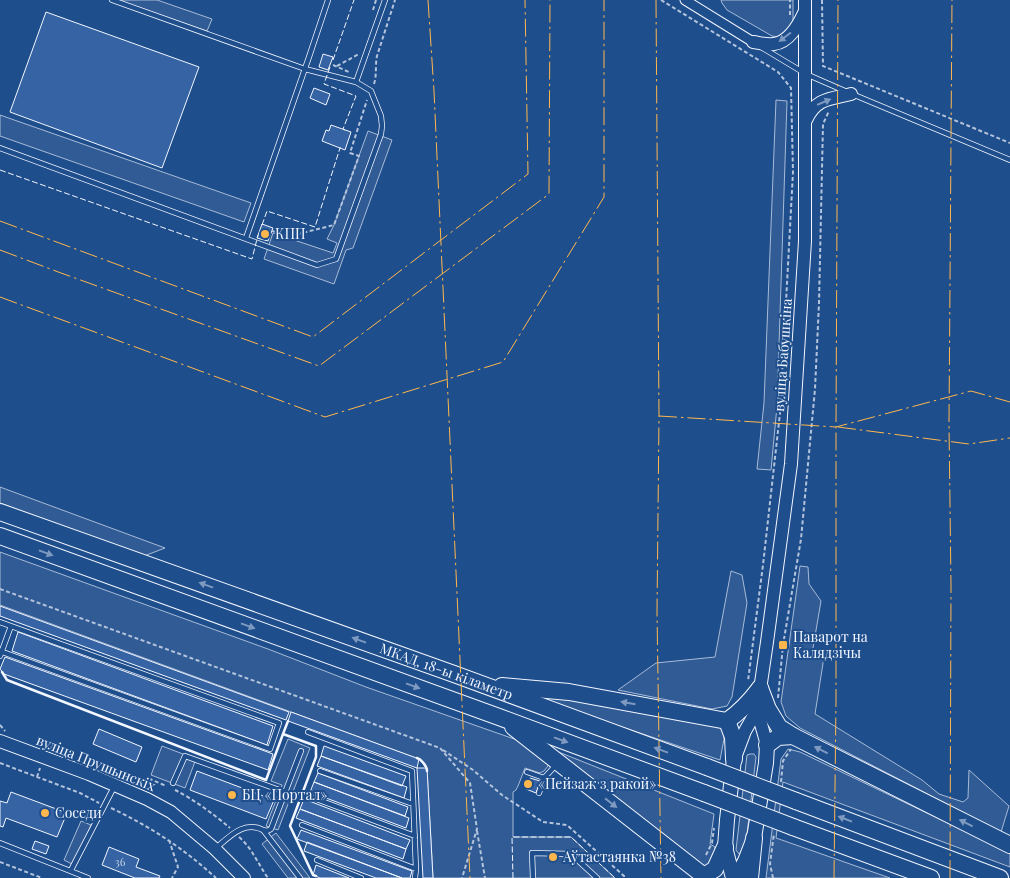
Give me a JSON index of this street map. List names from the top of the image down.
{
  "streets": {
    "highway": ["МКАД, 18-ы кіламетр"],
    "street": ["вуліца Бабушкіна", "вуліца Прушынскіх"]
  },
  "places": {
    "other": [
      "КПП",
      "«Пейзаж з ракой»",
      "БЦ «Портал»",
      "Соседи",
      "Аўтастаянка №38"
    ],
    "transit": ["Паварот на Калядзічы"]
  },
  "house_numbers": ["36"]
}
